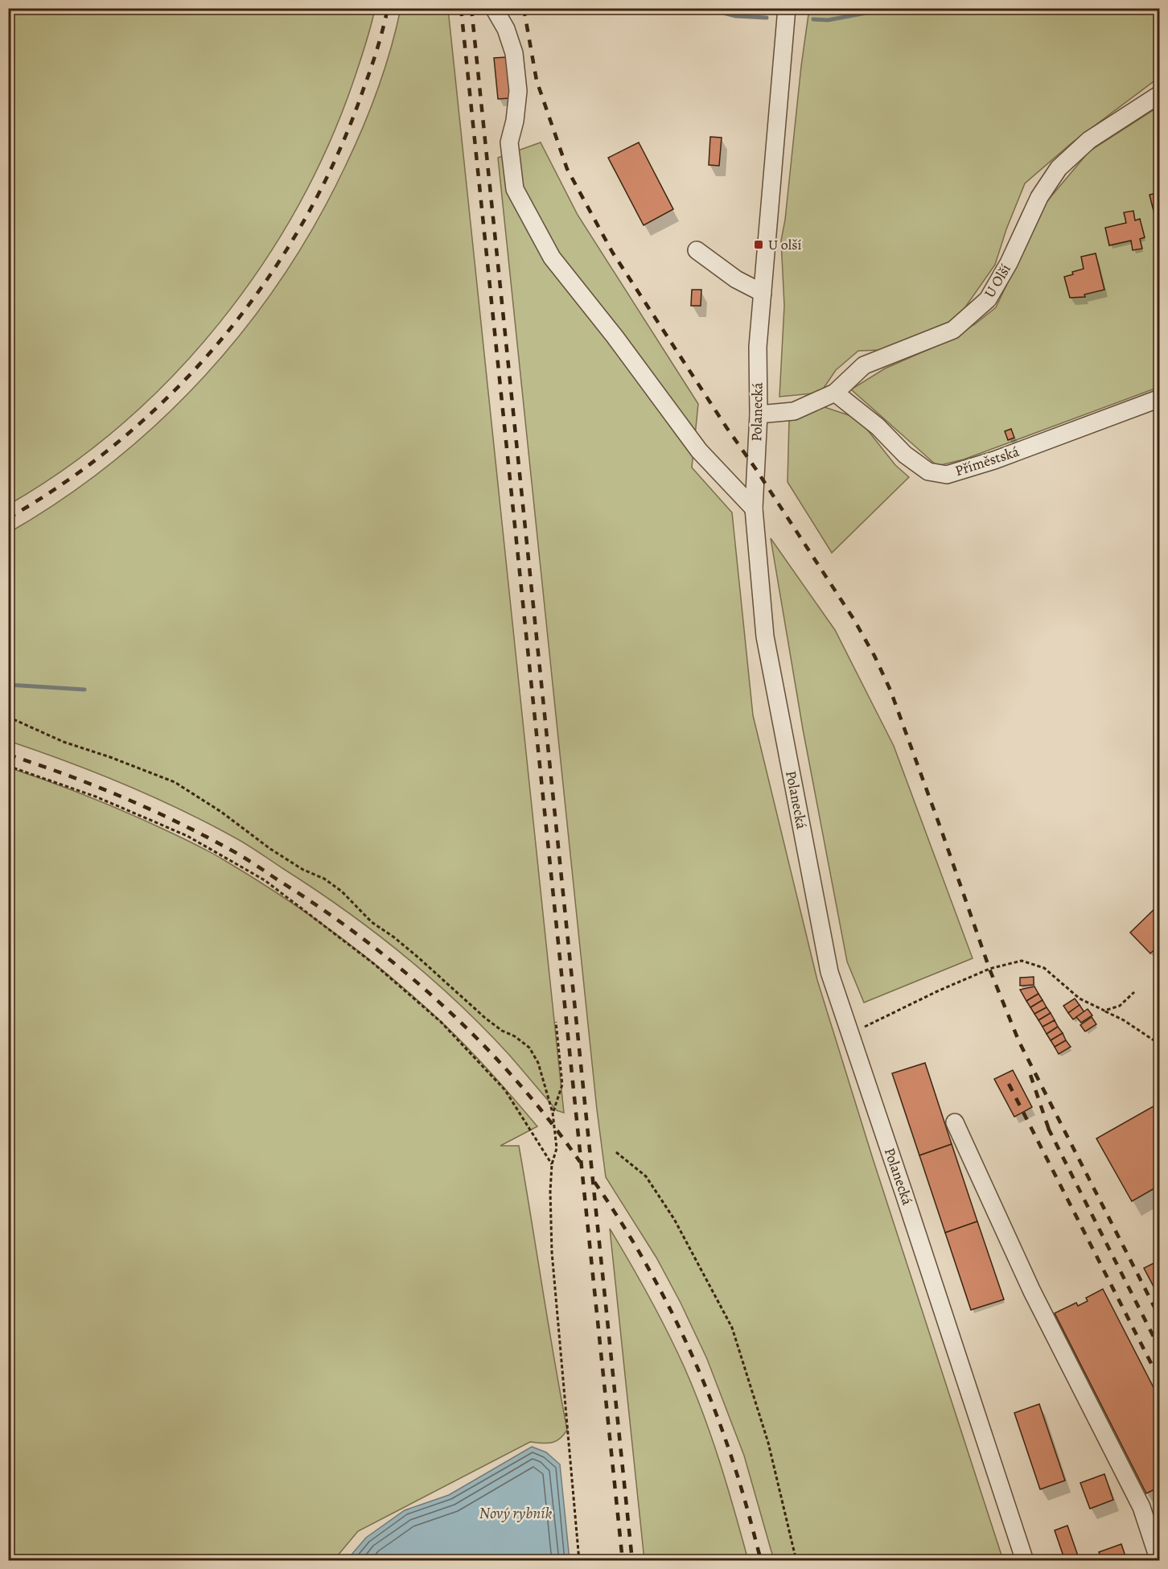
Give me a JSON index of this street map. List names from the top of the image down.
{
  "streets": {
    "street": ["U Olší", "Polanecká", "Příměstská"]
  },
  "crossings": [
    ["U Olší", "Polanecká"],
    ["U Olší", "Příměstská"]
  ],
  "water": ["Nový rybník"],
  "places": {
    "transit": ["U olší"]
  }
}
